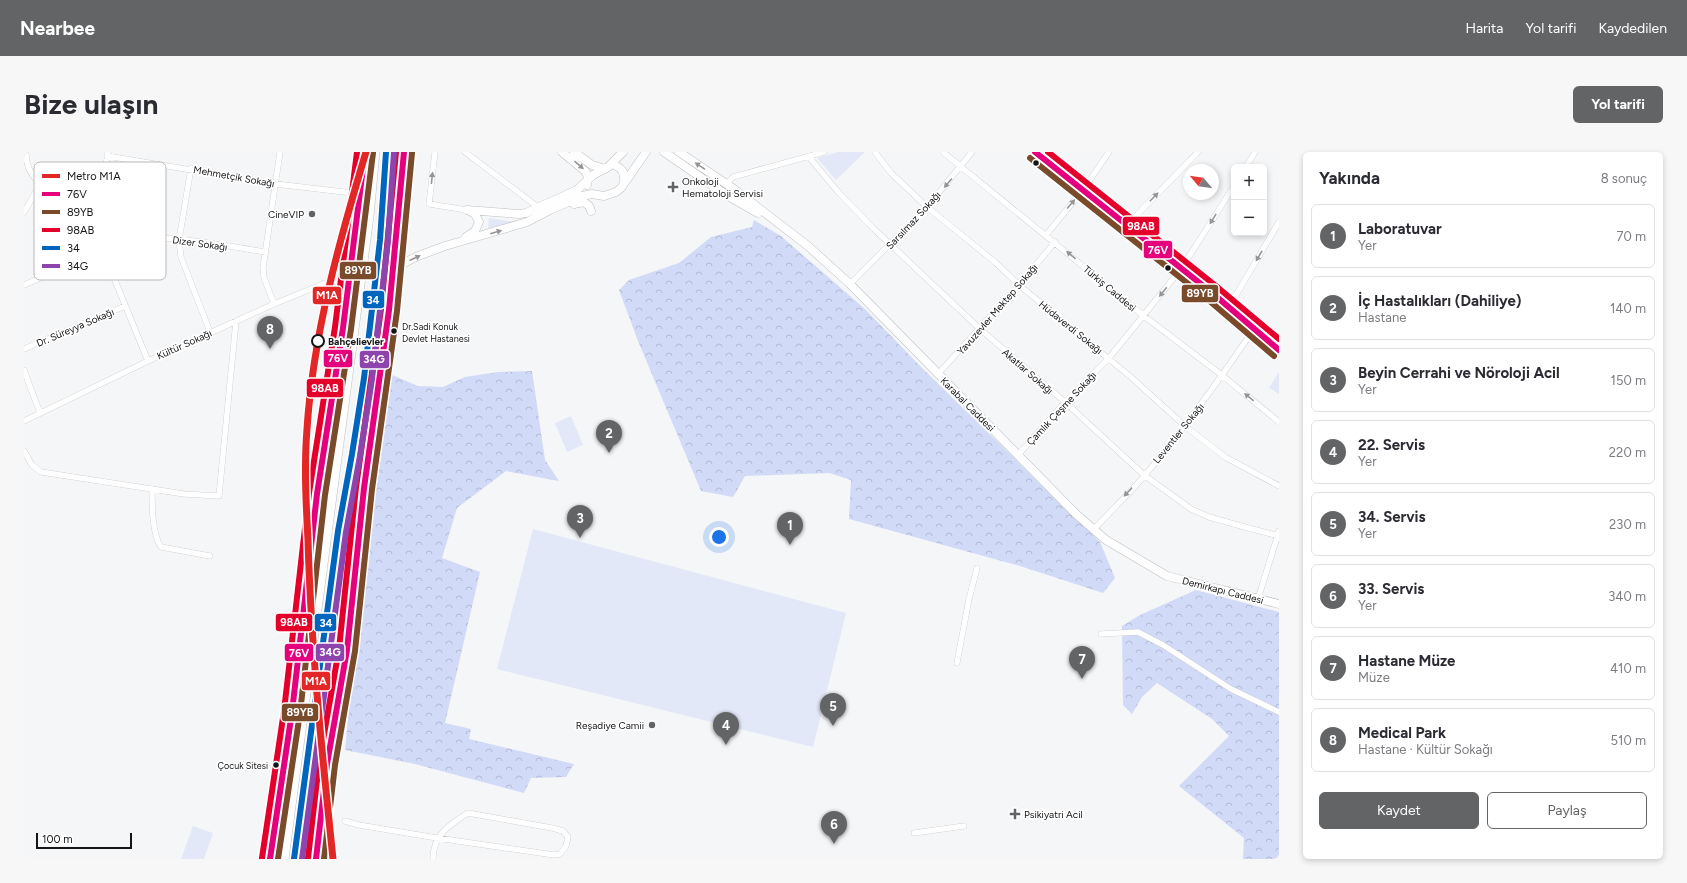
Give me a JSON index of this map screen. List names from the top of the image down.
{
  "streets": {
    "main road": ["Karabal Caddesi", "Demirkapı Caddesi"],
    "street": [
      "Mehmetçik Sokağı",
      "Sarsılmaz Sokağı",
      "Dizer Sokağı",
      "Türkiş Caddesi",
      "Yavuzevler Mektep Sokağı",
      "Dr. Süreyya Sokağı",
      "Hüdaverdi Sokağı",
      "Kültür Sokağı",
      "Akatlar Sokağı",
      "Çamlık Çeşme Sokağı",
      "Leventler Sokağı"
    ]
  },
  "crossings": [
    ["Sarsılmaz Sokağı", "Türkiş Caddesi"],
    ["Sarsılmaz Sokağı", "Hüdaverdi Sokağı"],
    ["Sarsılmaz Sokağı", "Akatlar Sokağı"],
    ["Sarsılmaz Sokağı", "Karabal Caddesi"],
    ["Türkiş Caddesi", "Yavuzevler Mektep Sokağı"],
    ["Türkiş Caddesi", "Çamlık Çeşme Sokağı"],
    ["Türkiş Caddesi", "Leventler Sokağı"],
    ["Yavuzevler Mektep Sokağı", "Hüdaverdi Sokağı"],
    ["Yavuzevler Mektep Sokağı", "Akatlar Sokağı"],
    ["Yavuzevler Mektep Sokağı", "Karabal Caddesi"],
    ["Hüdaverdi Sokağı", "Çamlık Çeşme Sokağı"],
    ["Hüdaverdi Sokağı", "Leventler Sokağı"],
    ["Akatlar Sokağı", "Çamlık Çeşme Sokağı"],
    ["Akatlar Sokağı", "Leventler Sokağı"],
    ["Karabal Caddesi", "Çamlık Çeşme Sokağı"],
    ["Karabal Caddesi", "Leventler Sokağı"],
    ["Karabal Caddesi", "Demirkapı Caddesi"]
  ],
  "one_way": ["Türkiş Caddesi", "Çamlık Çeşme Sokağı"],
  "places": {
    "health": ["Onkoloji Hematoloji Servisi", "Psikiyatri Acil"],
    "other": [
      "CineVIP",
      "Dr.Sadi Konuk Devlet Hastanesi",
      "Bahçelievler",
      "Reşadiye Camii",
      "Çocuk Sitesi"
    ]
  },
  "lines": [
    "metro line M1A",
    "transit line 76V",
    "transit line 98AB",
    "transit line 34",
    "transit line 34G",
    "transit line 89YB"
  ],
  "legend": [
    "Metro M1A",
    "76V",
    "89YB",
    "98AB",
    "34",
    "34G"
  ],
  "scale_bar": "100 m",
  "north": "top left",
  "page": {
    "header": "Nearbee",
    "nav": ["Harita", "Yol tarifi", "Kaydedilen"],
    "buttons": [
      "Yol tarifi",
      ["Kaydet", "Paylaş"]
    ],
    "title": "Bize ulaşın",
    "heading": ["Yakında", "8 sonuç"],
    "map_buttons": ["+", "−"],
    "list": [
      {
        "mark": "1",
        "name": "Laboratuvar",
        "note": "Yer",
        "value": "70 m"
      },
      {
        "mark": "2",
        "name": "İç Hastalıkları (Dahiliye)",
        "note": "Hastane",
        "value": "140 m"
      },
      {
        "mark": "3",
        "name": "Beyin Cerrahi ve Nöroloji Acil",
        "note": "Yer",
        "value": "150 m"
      },
      {
        "mark": "4",
        "name": "22. Servis",
        "note": "Yer",
        "value": "220 m"
      },
      {
        "mark": "5",
        "name": "34. Servis",
        "note": "Yer",
        "value": "230 m"
      },
      {
        "mark": "6",
        "name": "33. Servis",
        "note": "Yer",
        "value": "340 m"
      },
      {
        "mark": "7",
        "name": "Hastane Müze",
        "note": "Müze",
        "value": "410 m"
      },
      {
        "mark": "8",
        "name": "Medical Park",
        "note": "Hastane · Kültür Sokağı",
        "value": "510 m"
      }
    ],
    "pins": [
      "8",
      "2",
      "3",
      "1",
      "7",
      "5",
      "4",
      "6"
    ],
    "scale": "100 m"
  }
}
